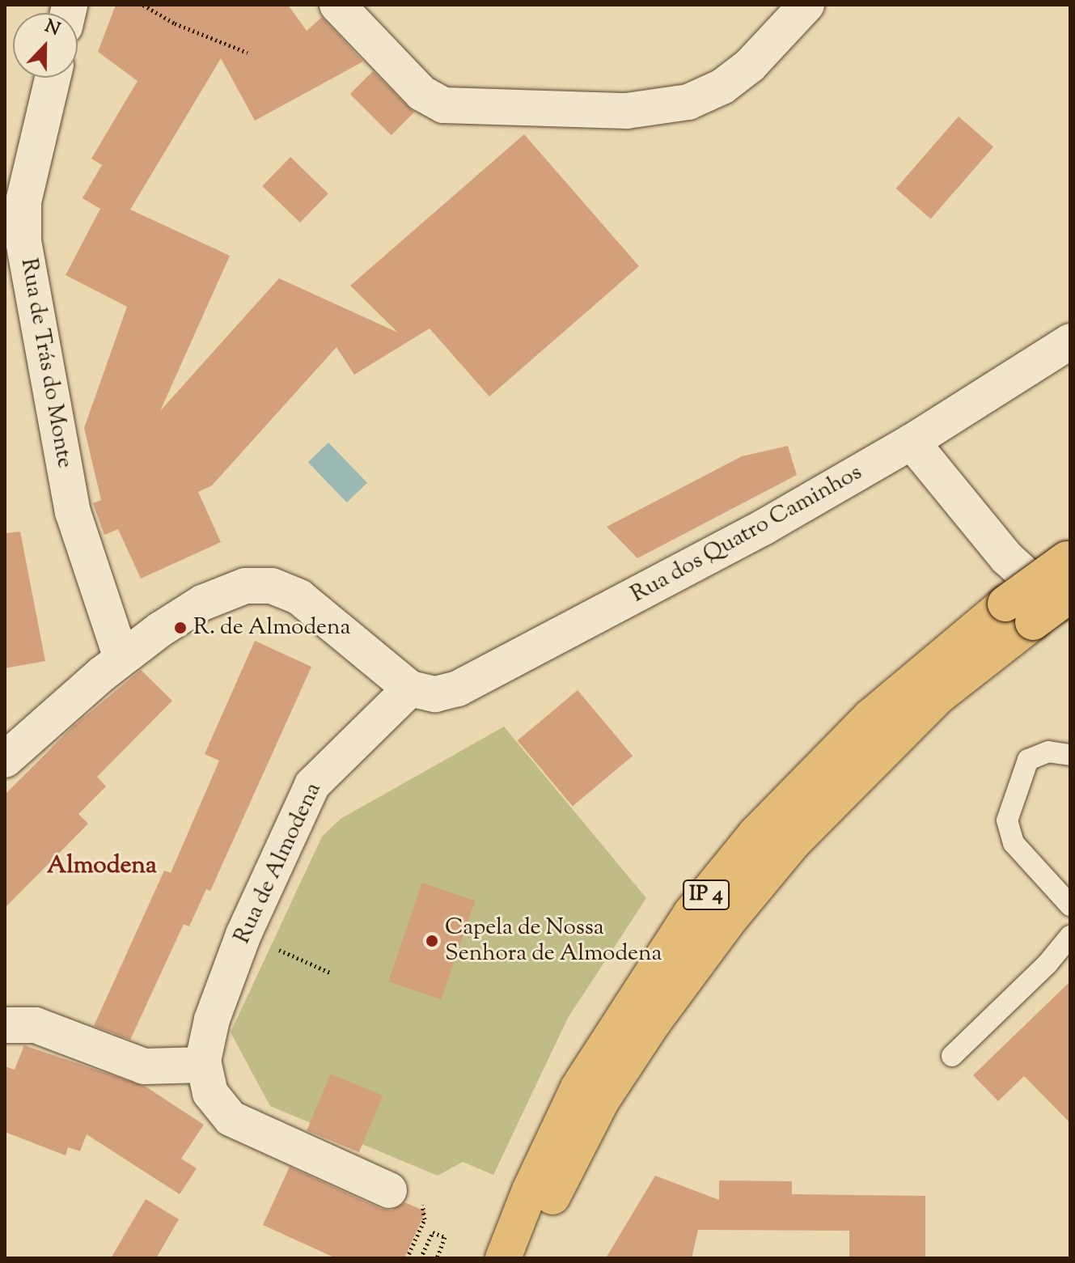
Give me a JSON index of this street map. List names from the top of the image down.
{
  "streets": {
    "highway": ["IP 4"],
    "street": ["Rua de Trás do Monte", "Rua dos Quatro Caminhos", "Rua de Almodena"]
  },
  "crossings": [
    ["Rua dos Quatro Caminhos", "Rua de Almodena"]
  ],
  "districts": ["Almodena"],
  "places": ["R. de Almodena", "Capela de Nossa Senhora de Almodena"],
  "north": "top"
}
